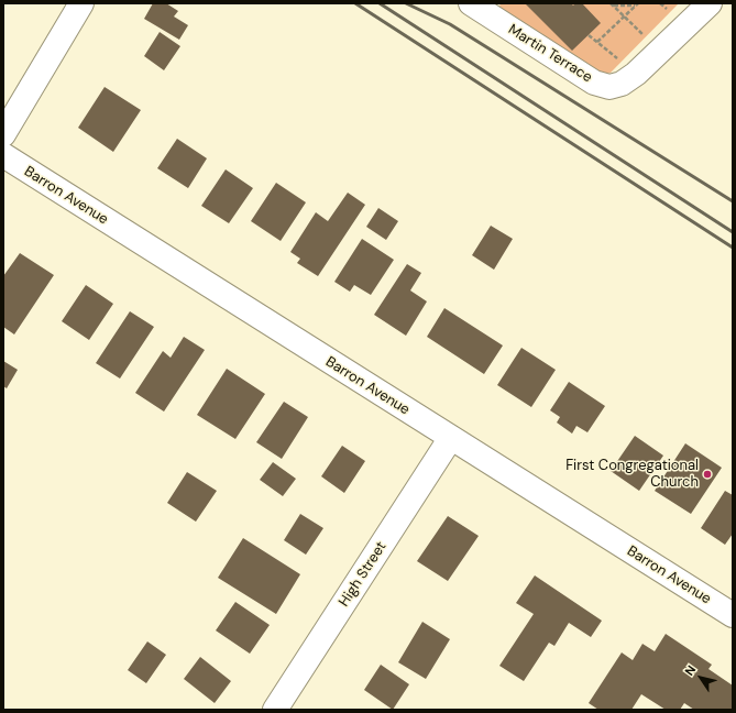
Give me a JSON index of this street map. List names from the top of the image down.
{
  "streets": {
    "street": ["Martin Terrace", "Barron Avenue", "High Street"]
  },
  "crossings": [
    ["Barron Avenue", "High Street"]
  ],
  "places": ["First Congregational Church"],
  "north": "top left"
}
